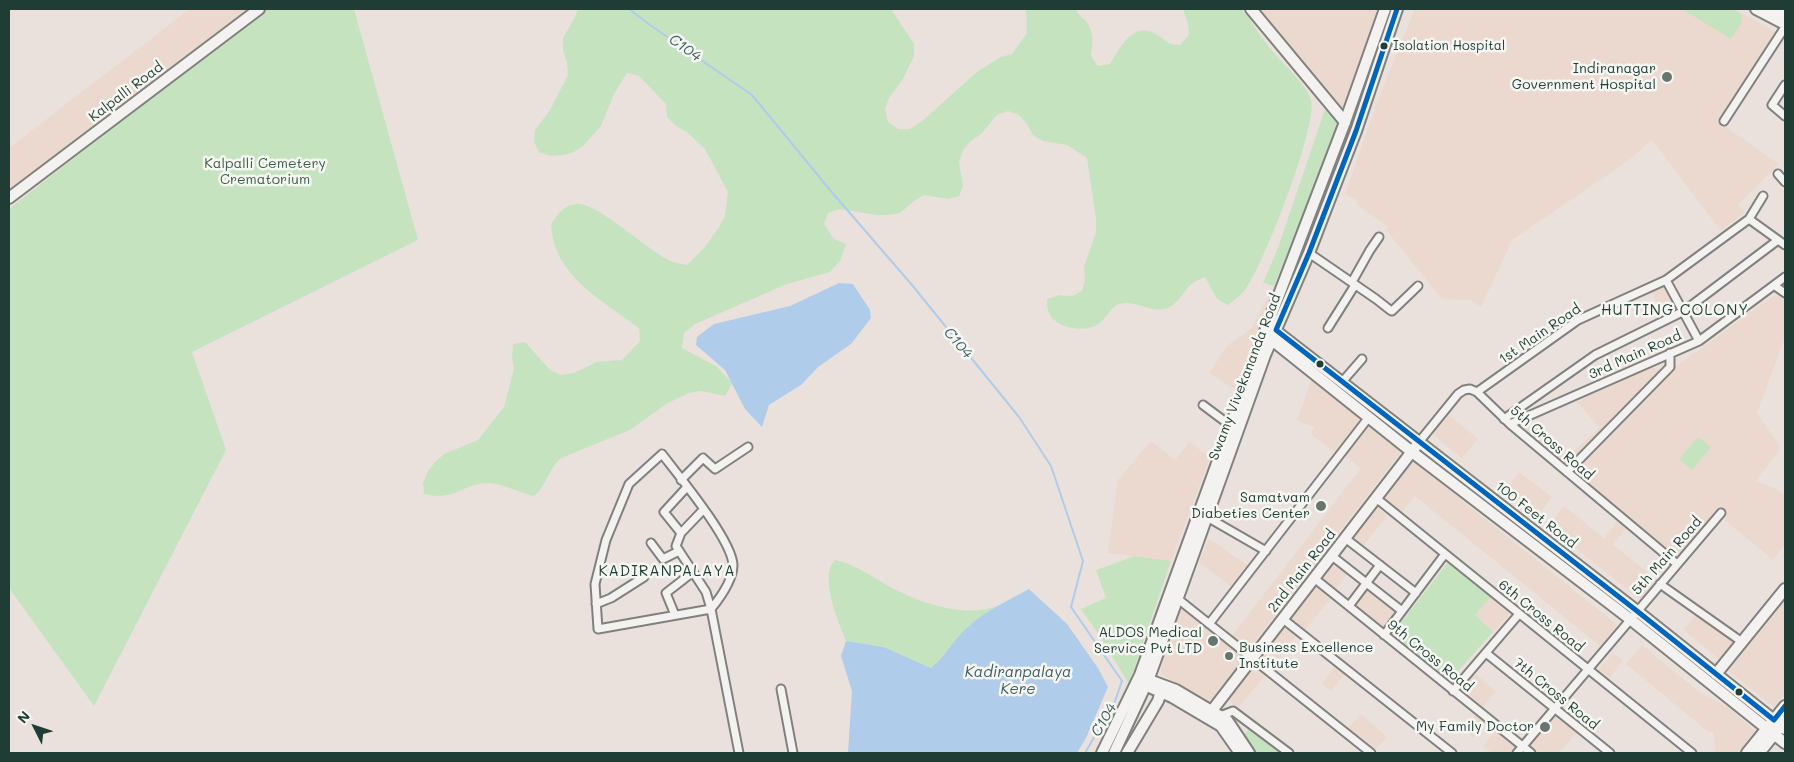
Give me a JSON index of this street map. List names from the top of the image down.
{
  "streets": {
    "main road": [
      "Kalpalli Road",
      "Swamy Vivekananda Road",
      "100 Feet Road",
      "2nd Main Road"
    ],
    "street": [
      "1st Main Road",
      "3rd Main Road",
      "5th Cross Road",
      "5th Main Road",
      "6th Cross Road",
      "9th Cross Road",
      "7th Cross Road"
    ]
  },
  "crossings": [
    ["1st Main Road", "5th Cross Road"],
    ["3rd Main Road", "5th Cross Road"],
    ["Swamy Vivekananda Road", "100 Feet Road"],
    ["5th Cross Road", "5th Main Road"],
    ["100 Feet Road", "5th Main Road"],
    ["100 Feet Road", "2nd Main Road"],
    ["5th Main Road", "6th Cross Road"],
    ["5th Main Road", "9th Cross Road"],
    ["5th Main Road", "7th Cross Road"],
    ["2nd Main Road", "6th Cross Road"],
    ["2nd Main Road", "9th Cross Road"]
  ],
  "districts": ["HUTTING COLONY", "KADIRANPALAYA"],
  "water": ["C104", "Kadiranpalaya Kere"],
  "parks": ["Kalpalli Cemetery Crematorium"],
  "places": [
    "Isolation Hospital",
    "Indiranagar Government Hospital",
    "Samatvam Diabeties Center",
    "ALDOS Medical Service Pvt LTD",
    "Business Excellence Institute",
    "My Family Doctor"
  ],
  "north": "top left"
}
